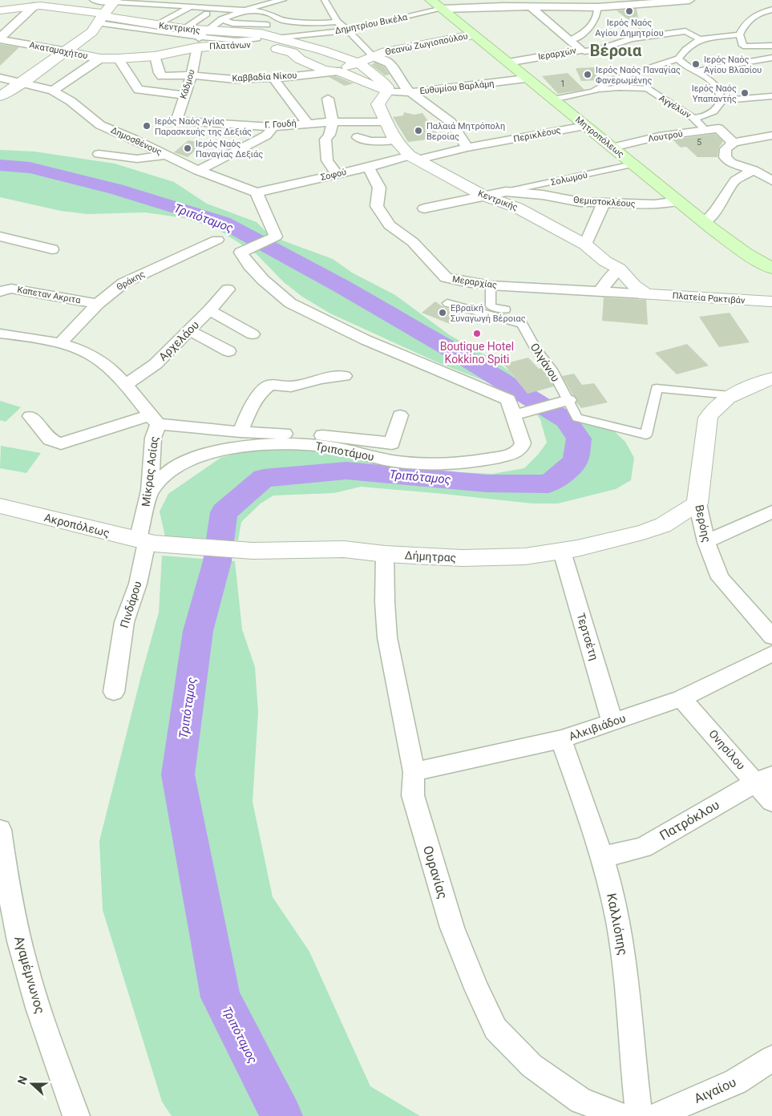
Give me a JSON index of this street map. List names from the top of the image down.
{
  "streets": {
    "main road": ["Μητροπόλεως"],
    "street": [
      "Δημητρίου Βικέλα",
      "Κεντρικής",
      "Θεανώ Ζωγιοπούλου",
      "Πλατάνων",
      "Ακαταμαχήτου",
      "Ιεραρχών",
      "Καββαδία Νίκου",
      "Κάδμου",
      "Ευθυμίου Βαρλάμη",
      "Αγγέλων",
      "Γ. Γουδή",
      "Περικλέους",
      "Λουτρού",
      "Δημοσθένους",
      "Σοφού",
      "Σολωμού",
      "Θεμιστοκλέους",
      "Θράκης",
      "Μεραρχίας",
      "Καπεταν Ακριτα",
      "Πλατεία Ρακτιβάν",
      "Αρχελάου",
      "Ολγάνου",
      "Τριποτάμου",
      "Μίκρας Ασίας",
      "Βερόης",
      "Ακροπόλεως",
      "Δήμητρας",
      "Πινδάρου",
      "Τερτσέτη",
      "Αλκιβιάδου",
      "Ονησίλου",
      "Πατρόκλου",
      "Ουρανίας",
      "Καλλιόπης",
      "Αγαμέμνωνος",
      "Αιγαίου"
    ]
  },
  "crossings": [
    ["Δημητρίου Βικέλα", "Κεντρικής"],
    ["Δημητρίου Βικέλα", "Μητροπόλεως"],
    ["Κεντρικής", "Θεανώ Ζωγιοπούλου"],
    ["Κεντρικής", "Πλατάνων"],
    ["Κεντρικής", "Κάδμου"],
    ["Κεντρικής", "Ευθυμίου Βαρλάμη"],
    ["Κεντρικής", "Γ. Γουδή"],
    ["Κεντρικής", "Περικλέους"],
    ["Κεντρικής", "Σοφού"],
    ["Κεντρικής", "Θεμιστοκλέους"],
    ["Κεντρικής", "Μεραρχίας"],
    ["Κεντρικής", "Πλατεία Ρακτιβάν"],
    ["Θεανώ Ζωγιοπούλου", "Πλατάνων"],
    ["Θεανώ Ζωγιοπούλου", "Καββαδία Νίκου"],
    ["Θεανώ Ζωγιοπούλου", "Μητροπόλεως"],
    ["Πλατάνων", "Ακαταμαχήτου"],
    ["Πλατάνων", "Καββαδία Νίκου"],
    ["Πλατάνων", "Κάδμου"],
    ["Πλατάνων", "Ευθυμίου Βαρλάμη"],
    ["Ιεραρχών", "Μητροπόλεως"],
    ["Καββαδία Νίκου", "Κάδμου"],
    ["Κάδμου", "Γ. Γουδή"],
    ["Ευθυμίου Βαρλάμη", "Μητροπόλεως"],
    ["Αγγέλων", "Λουτρού"],
    ["Αγγέλων", "Μητροπόλεως"],
    ["Περικλέους", "Μητροπόλεως"],
    ["Περικλέους", "Σοφού"],
    ["Λουτρού", "Μητροπόλεως"],
    ["Μητροπόλεως", "Σολωμού"],
    ["Μητροπόλεως", "Θεμιστοκλέους"],
    ["Δημοσθένους", "Σοφού"],
    ["Δημοσθένους", "Τριποτάμου"],
    ["Σοφού", "Μεραρχίας"],
    ["Σοφού", "Τριποτάμου"],
    ["Σολωμού", "Θεμιστοκλέους"],
    ["Θράκης", "Καπεταν Ακριτα"],
    ["Μεραρχίας", "Πλατεία Ρακτιβάν"],
    ["Μεραρχίας", "Ολγάνου"],
    ["Τριποτάμου", "Μίκρας Ασίας"],
    ["Μίκρας Ασίας", "Ακροπόλεως"],
    ["Μίκρας Ασίας", "Δήμητρας"],
    ["Μίκρας Ασίας", "Πινδάρου"],
    ["Βερόης", "Δήμητρας"],
    ["Ακροπόλεως", "Δήμητρας"],
    ["Ακροπόλεως", "Πινδάρου"],
    ["Δήμητρας", "Πινδάρου"],
    ["Δήμητρας", "Τερτσέτη"],
    ["Δήμητρας", "Ουρανίας"],
    ["Τερτσέτη", "Αλκιβιάδου"],
    ["Αλκιβιάδου", "Ονησίλου"],
    ["Αλκιβιάδου", "Ουρανίας"],
    ["Αλκιβιάδου", "Καλλιόπης"],
    ["Ονησίλου", "Πατρόκλου"],
    ["Πατρόκλου", "Καλλιόπης"]
  ],
  "districts": ["Βέροια"],
  "water": ["Τριπόταμος"],
  "places": [
    "Ιερός Ναός Αγίου Δημητρίου",
    "Ιερός Ναός Αγίου Βλασίου",
    "Ιερός Ναός Παναγίας Φανερωμένης",
    "Ιερός Ναός Υπαπαντής",
    "Ιερός Ναός Αγίας Παρασκευής της Δεξιάς",
    "Παλαιά Μητρόπολη Βεροίας",
    "Ιερός Ναός Παναγίας Δεξιάς",
    "Εβραϊκή Συναγωγή Βέροιας",
    "Boutique Hotel Kokkino Spiti"
  ],
  "house_numbers": ["1", "5"],
  "north": "left"
}
